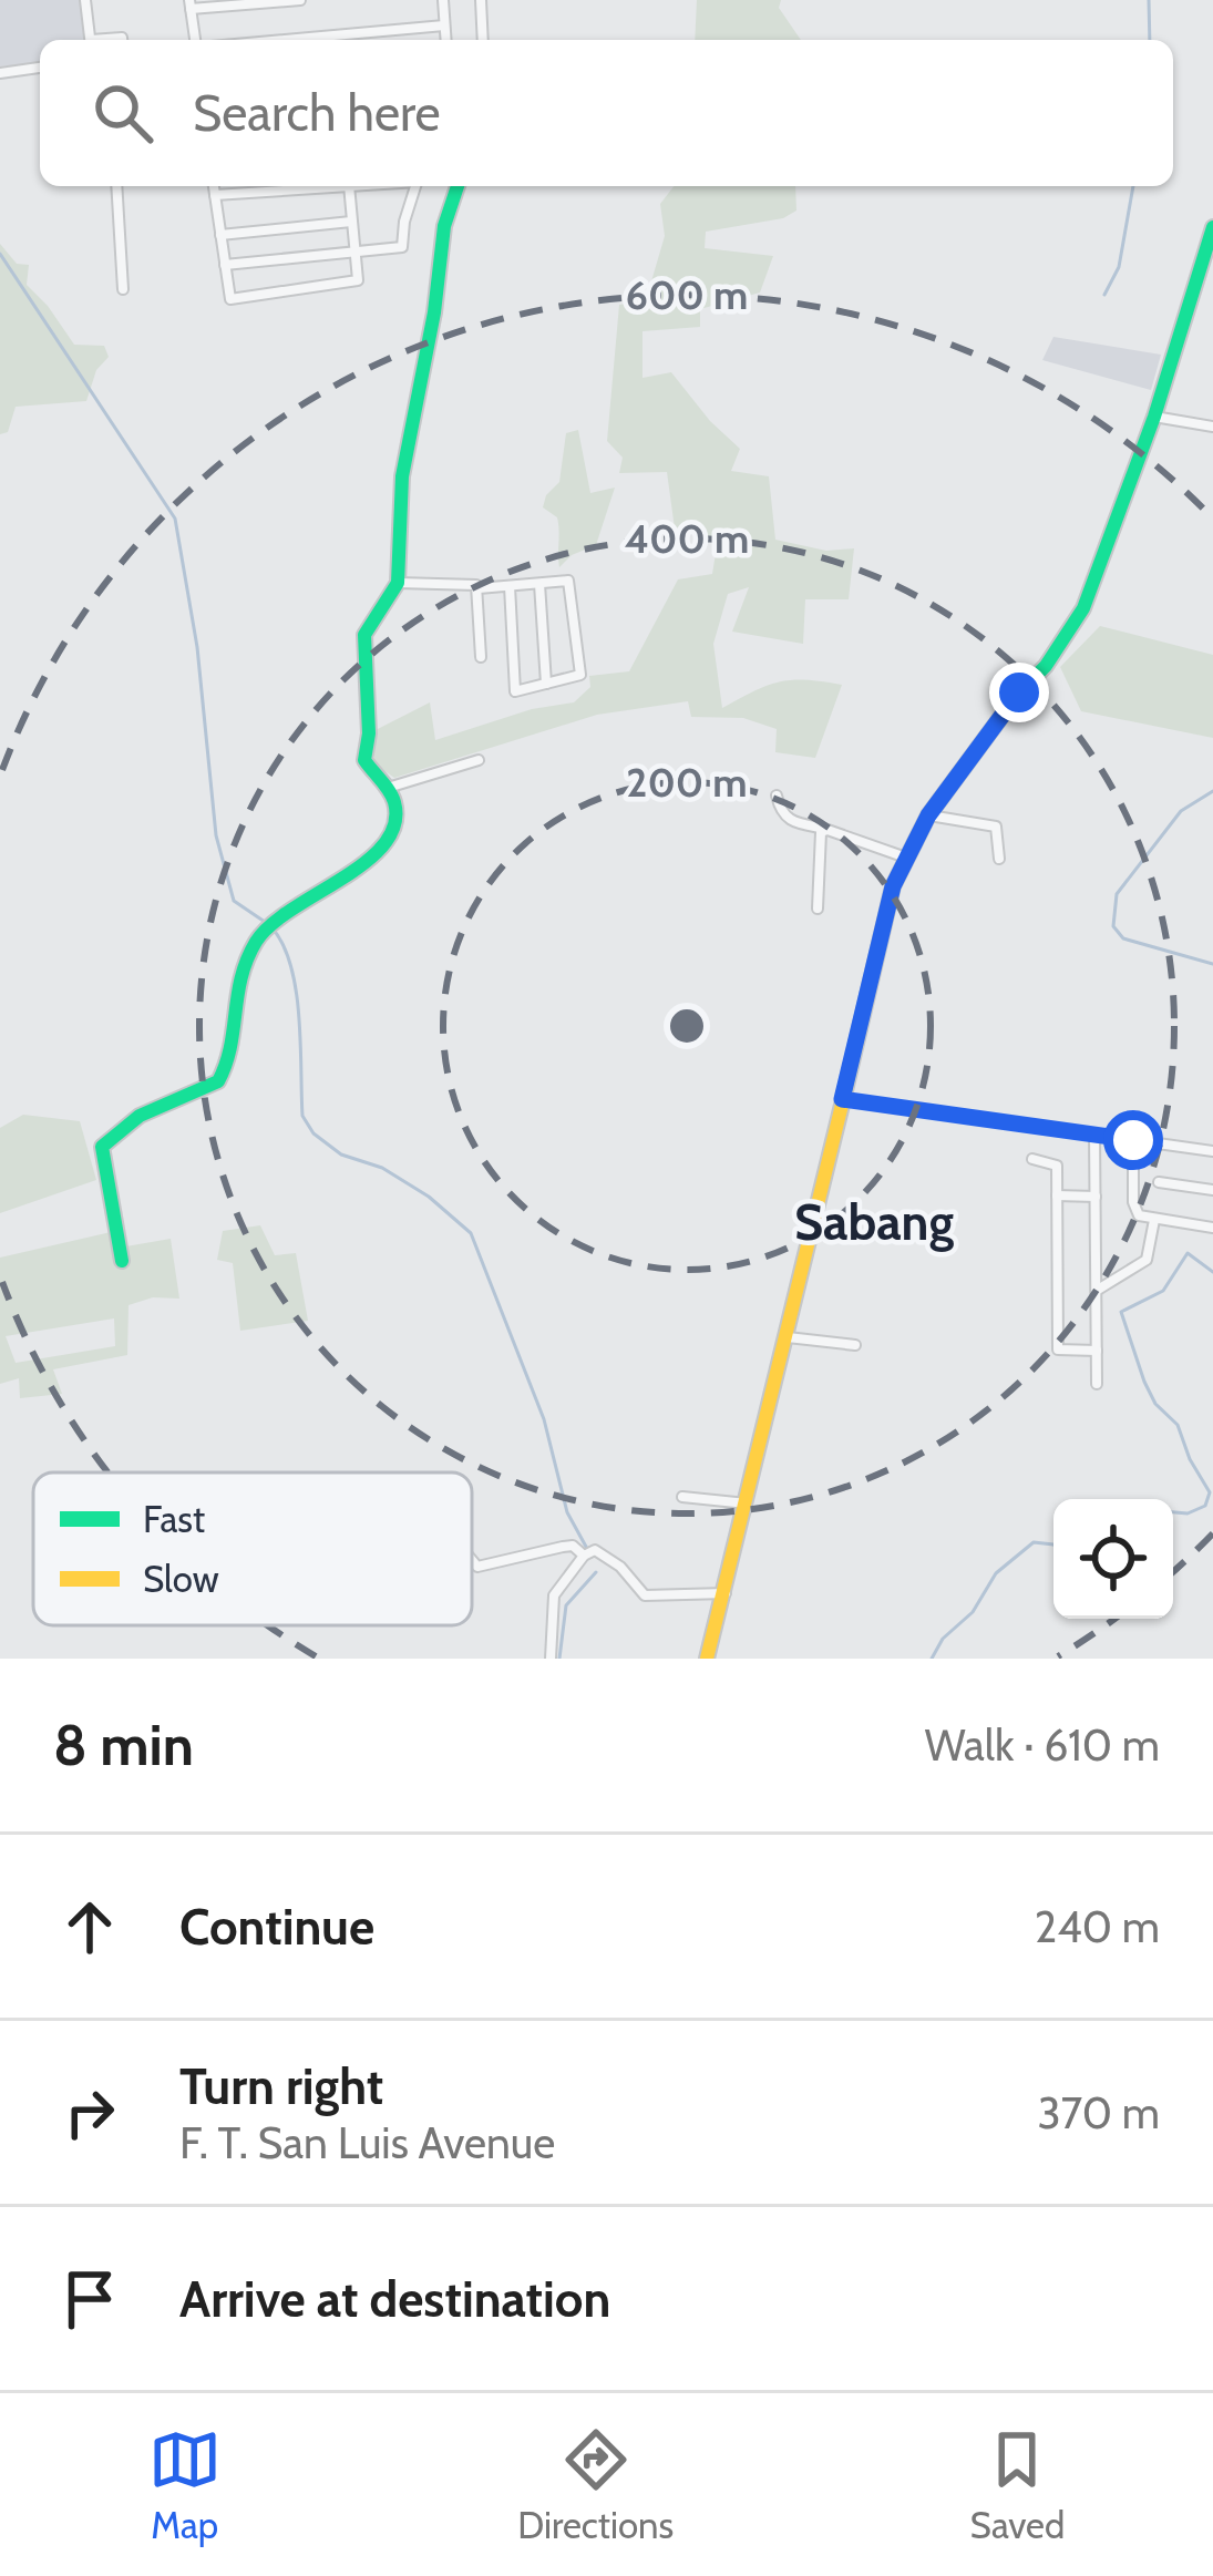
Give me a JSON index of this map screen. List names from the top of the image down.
{
  "districts": ["Sabang"],
  "legend": ["Fast", "Slow"],
  "page": {
    "search": "Search here",
    "heading": ["8 min", "Walk · 610 m"],
    "list": [
      ["Continue", "240 m"],
      ["Turn right", "F. T. San Luis Avenue", "370 m"],
      "Arrive at destination"
    ],
    "nav": ["Map", "Directions", "Saved"]
  },
  "rings": ["600 m", "400 m", "200 m"]
}
